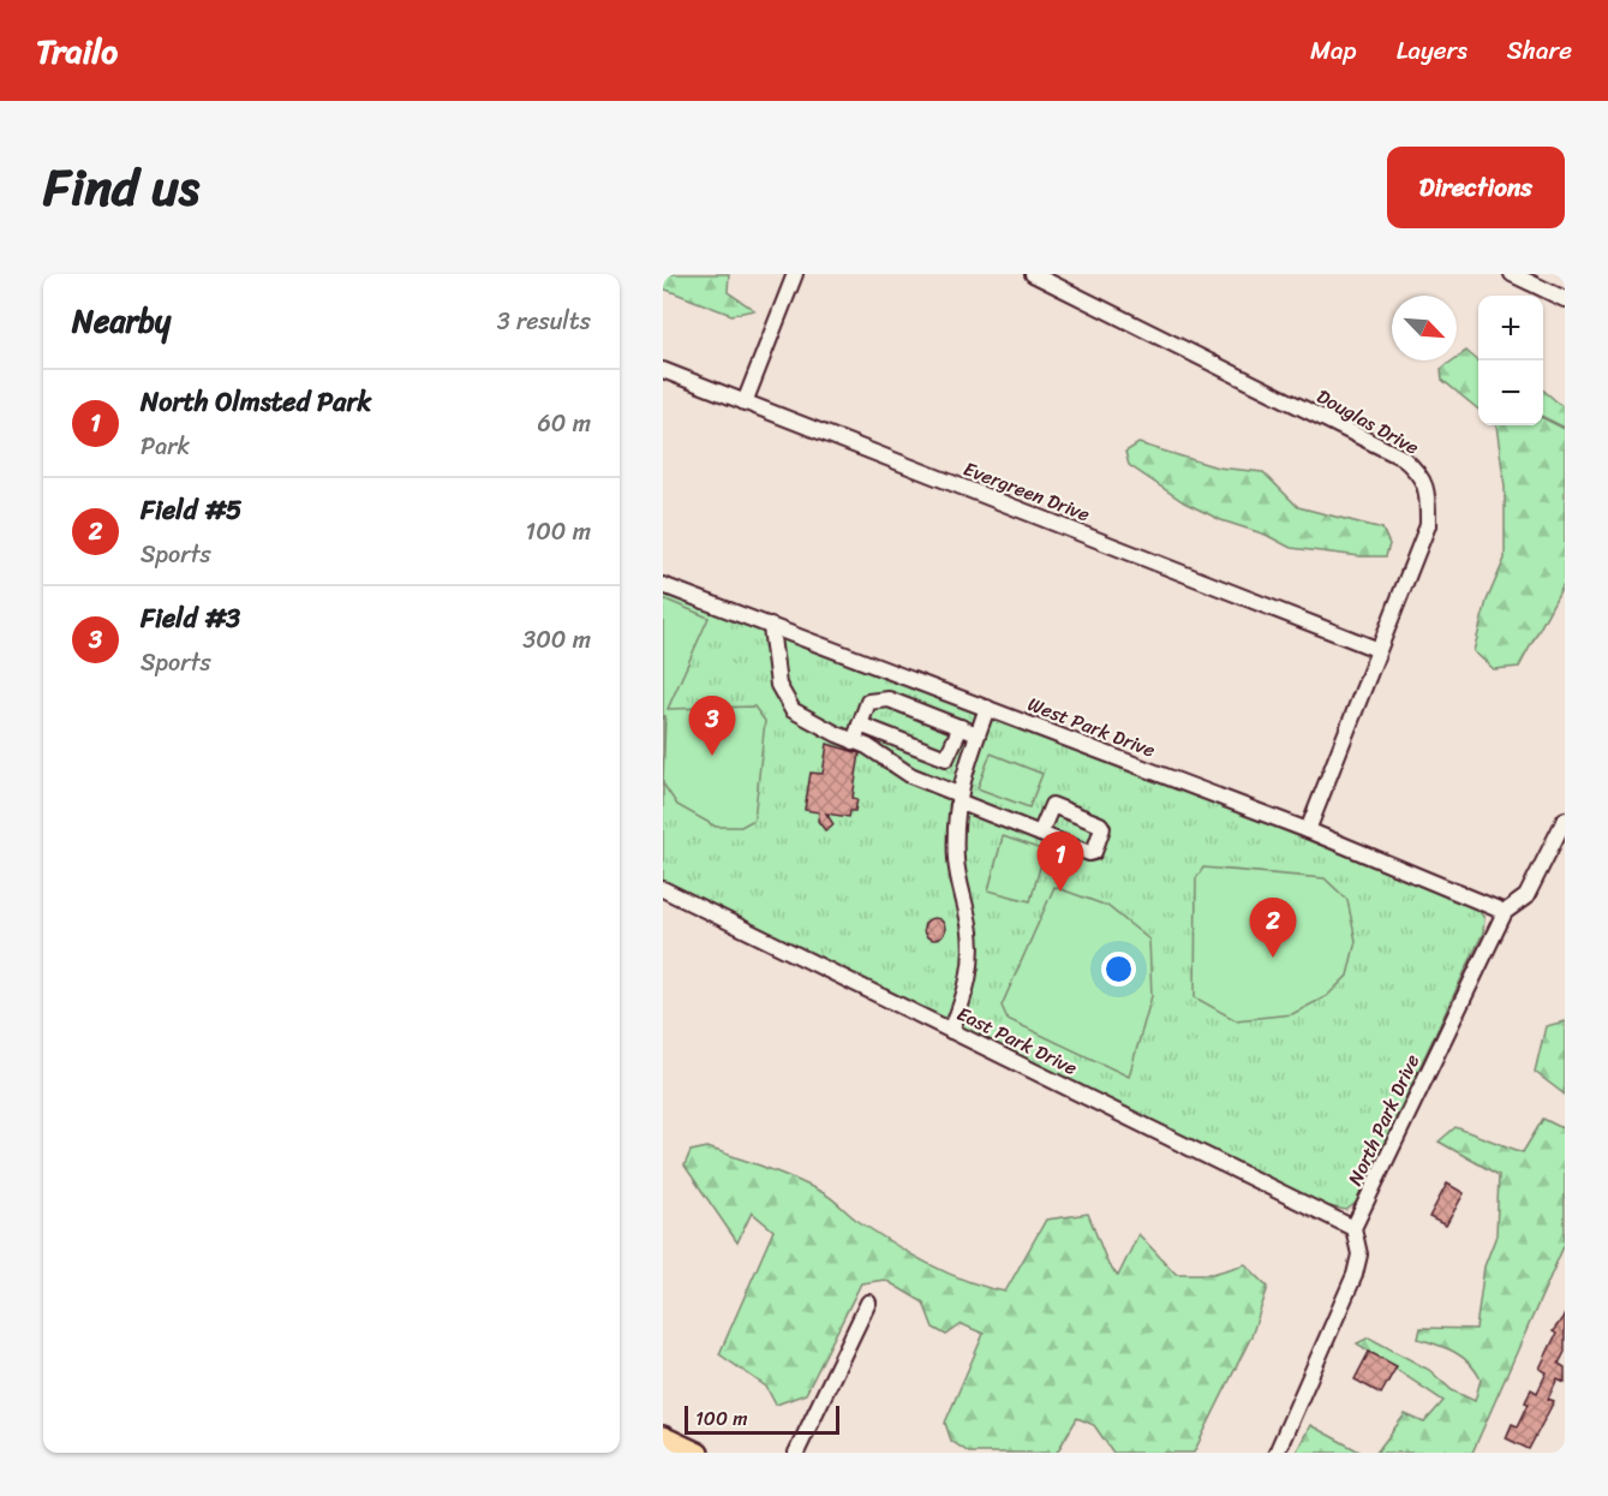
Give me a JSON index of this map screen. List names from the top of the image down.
{
  "streets": {
    "street": [
      "Douglas Drive",
      "Evergreen Drive",
      "West Park Drive",
      "East Park Drive",
      "North Park Drive"
    ]
  },
  "crossings": [
    ["Douglas Drive", "Evergreen Drive"],
    ["Douglas Drive", "West Park Drive"],
    ["West Park Drive", "North Park Drive"],
    ["East Park Drive", "North Park Drive"]
  ],
  "scale_bar": "100 m",
  "north": "bottom right",
  "page": {
    "header": "Trailo",
    "nav": ["Map", "Layers", "Share"],
    "title": "Find us",
    "buttons": "Directions",
    "heading": ["Nearby", "3 results"],
    "map_buttons": ["+", "−"],
    "list": [
      {
        "mark": "1",
        "name": "North Olmsted Park",
        "note": "Park",
        "value": "60 m"
      },
      {
        "mark": "2",
        "name": "Field #5",
        "note": "Sports",
        "value": "100 m"
      },
      {
        "mark": "3",
        "name": "Field #3",
        "note": "Sports",
        "value": "300 m"
      }
    ],
    "pins": ["3", "1", "2"],
    "scale": "100 m"
  }
}
